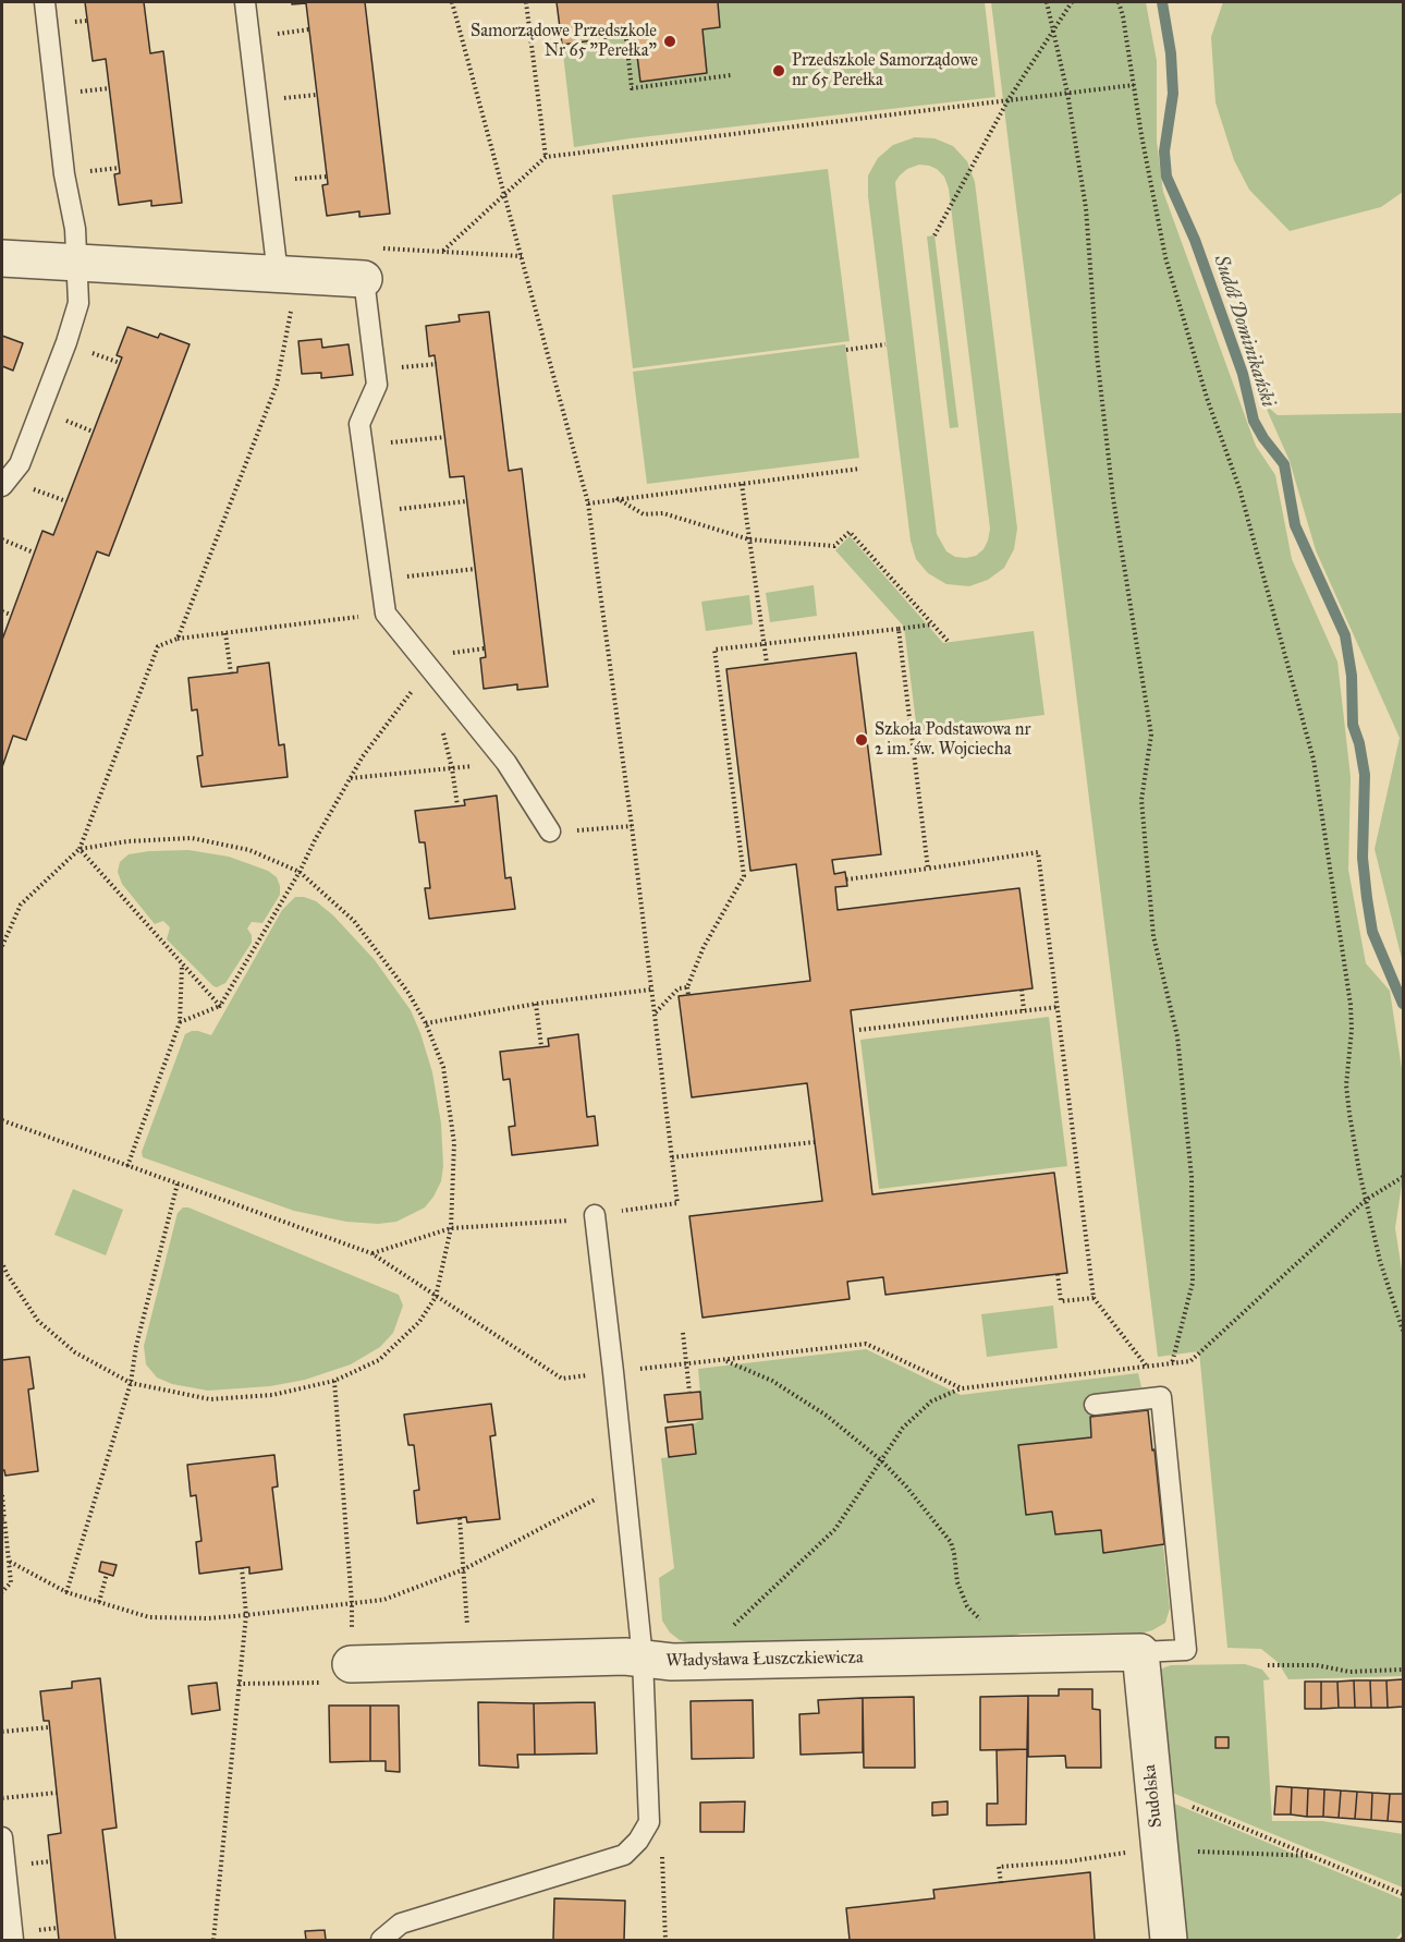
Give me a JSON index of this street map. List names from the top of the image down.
{
  "streets": {
    "street": ["Władysława Łuszczkiewicza", "Sudolska"]
  },
  "crossings": [
    ["Władysława Łuszczkiewicza", "Sudolska"]
  ],
  "water": ["Sudół Dominikański"],
  "places": ["Samorządowe Przedszkole Nr 65 \"Perełka\"", "Przedszkole Samorządowe nr 65 Perełka", "Szkoła Podstawowa nr 2 im. św. Wojciecha"]
}
